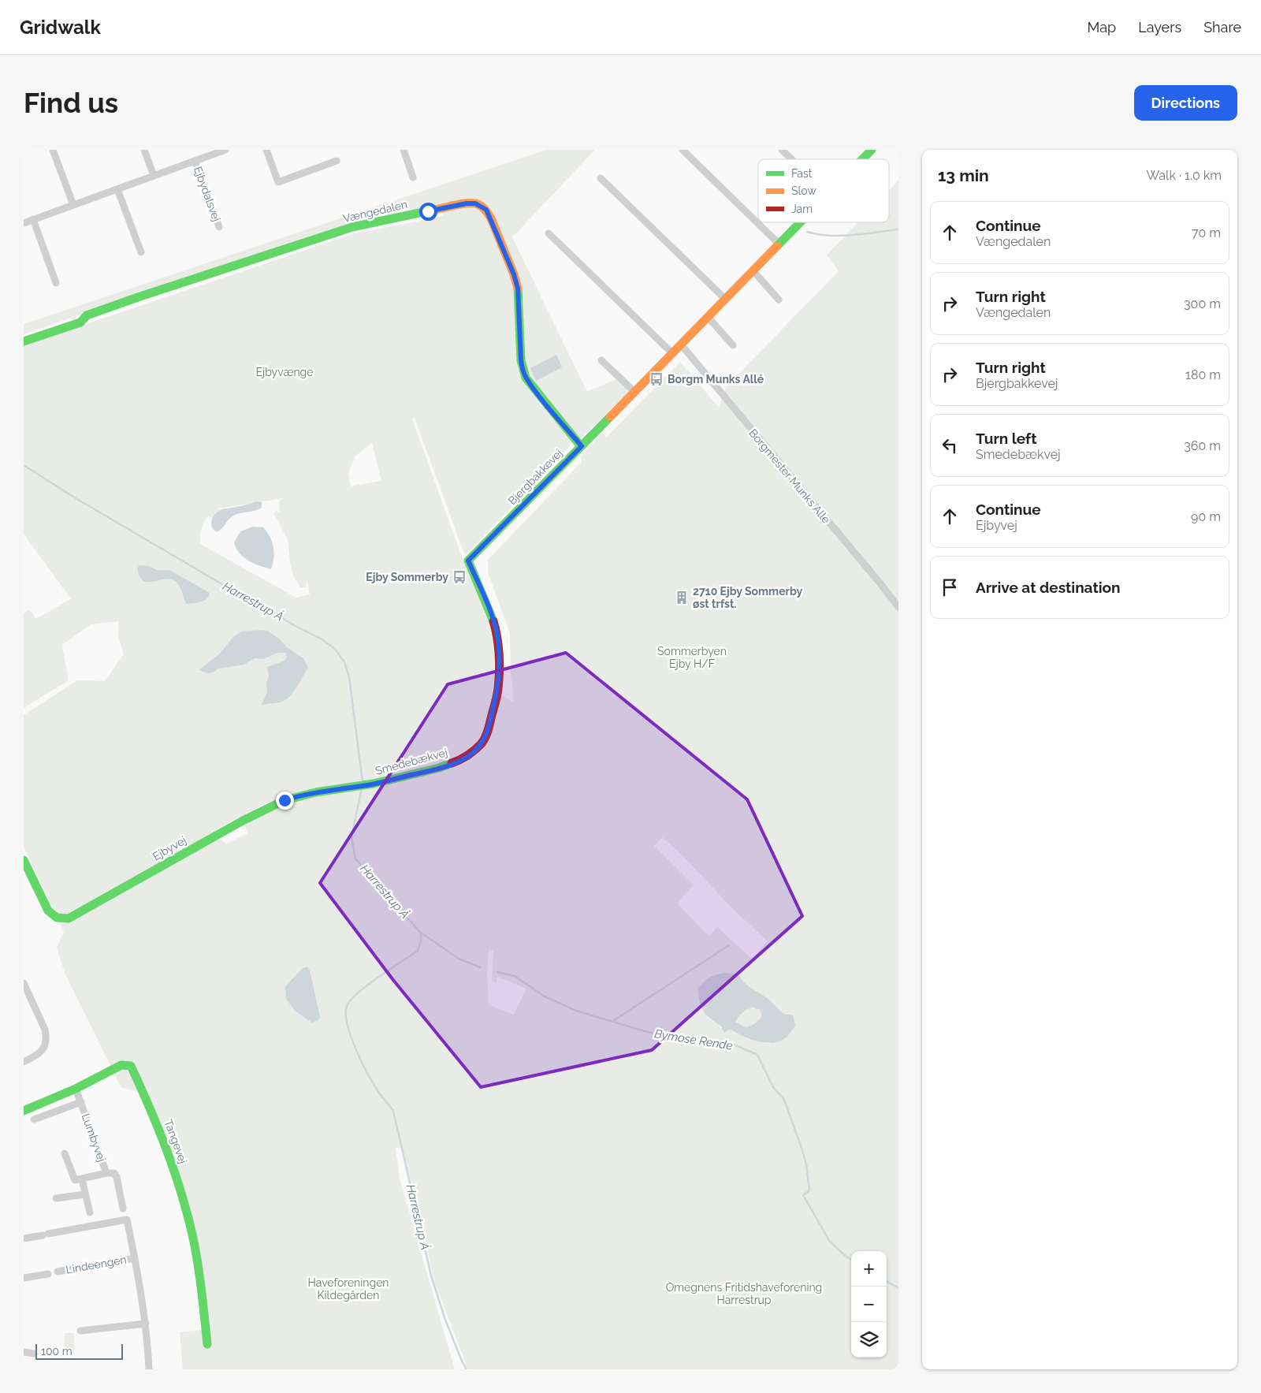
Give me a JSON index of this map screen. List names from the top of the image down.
{
  "streets": {
    "street": [
      "Ejbydalsvej",
      "Vængedalen",
      "Borgmester Munks Alle",
      "Bjergbakkevej",
      "Smedebækvej",
      "Ejbyvej",
      "Lumbyvej",
      "Tangevej",
      "Lindeengen"
    ]
  },
  "crossings": [
    ["Vængedalen", "Bjergbakkevej"],
    ["Borgmester Munks Alle", "Bjergbakkevej"],
    ["Bjergbakkevej", "Smedebækvej"],
    ["Smedebækvej", "Ejbyvej"],
    ["Lumbyvej", "Tangevej"]
  ],
  "water": ["Harrestrup Å", "Bymose Rende"],
  "parks": [
    "Ejbyvænge",
    "Sommerbyen Ejby H/F",
    "Haveforeningen Kildegården",
    "Omegnens Fritidshaveforening Harrestrup"
  ],
  "places": {
    "bus stop": ["Borgm Munks Allé", "Ejby Sommerby"],
    "building": ["2710 Ejby Sommerby øst trfst."]
  },
  "legend": ["Fast", "Slow", "Jam"],
  "scale_bar": "100 m",
  "page": {
    "header": "Gridwalk",
    "nav": ["Map", "Layers", "Share"],
    "buttons": "Directions",
    "title": "Find us",
    "heading": ["13 min", "Walk · 1.0 km"],
    "list": [
      ["Continue", "Vængedalen", "70 m"],
      ["Turn right", "Vængedalen", "300 m"],
      ["Turn right", "Bjergbakkevej", "180 m"],
      ["Turn left", "Smedebækvej", "360 m"],
      ["Continue", "Ejbyvej", "90 m"],
      "Arrive at destination"
    ],
    "map_buttons": ["+", "−"],
    "scale": "100 m"
  }
}
